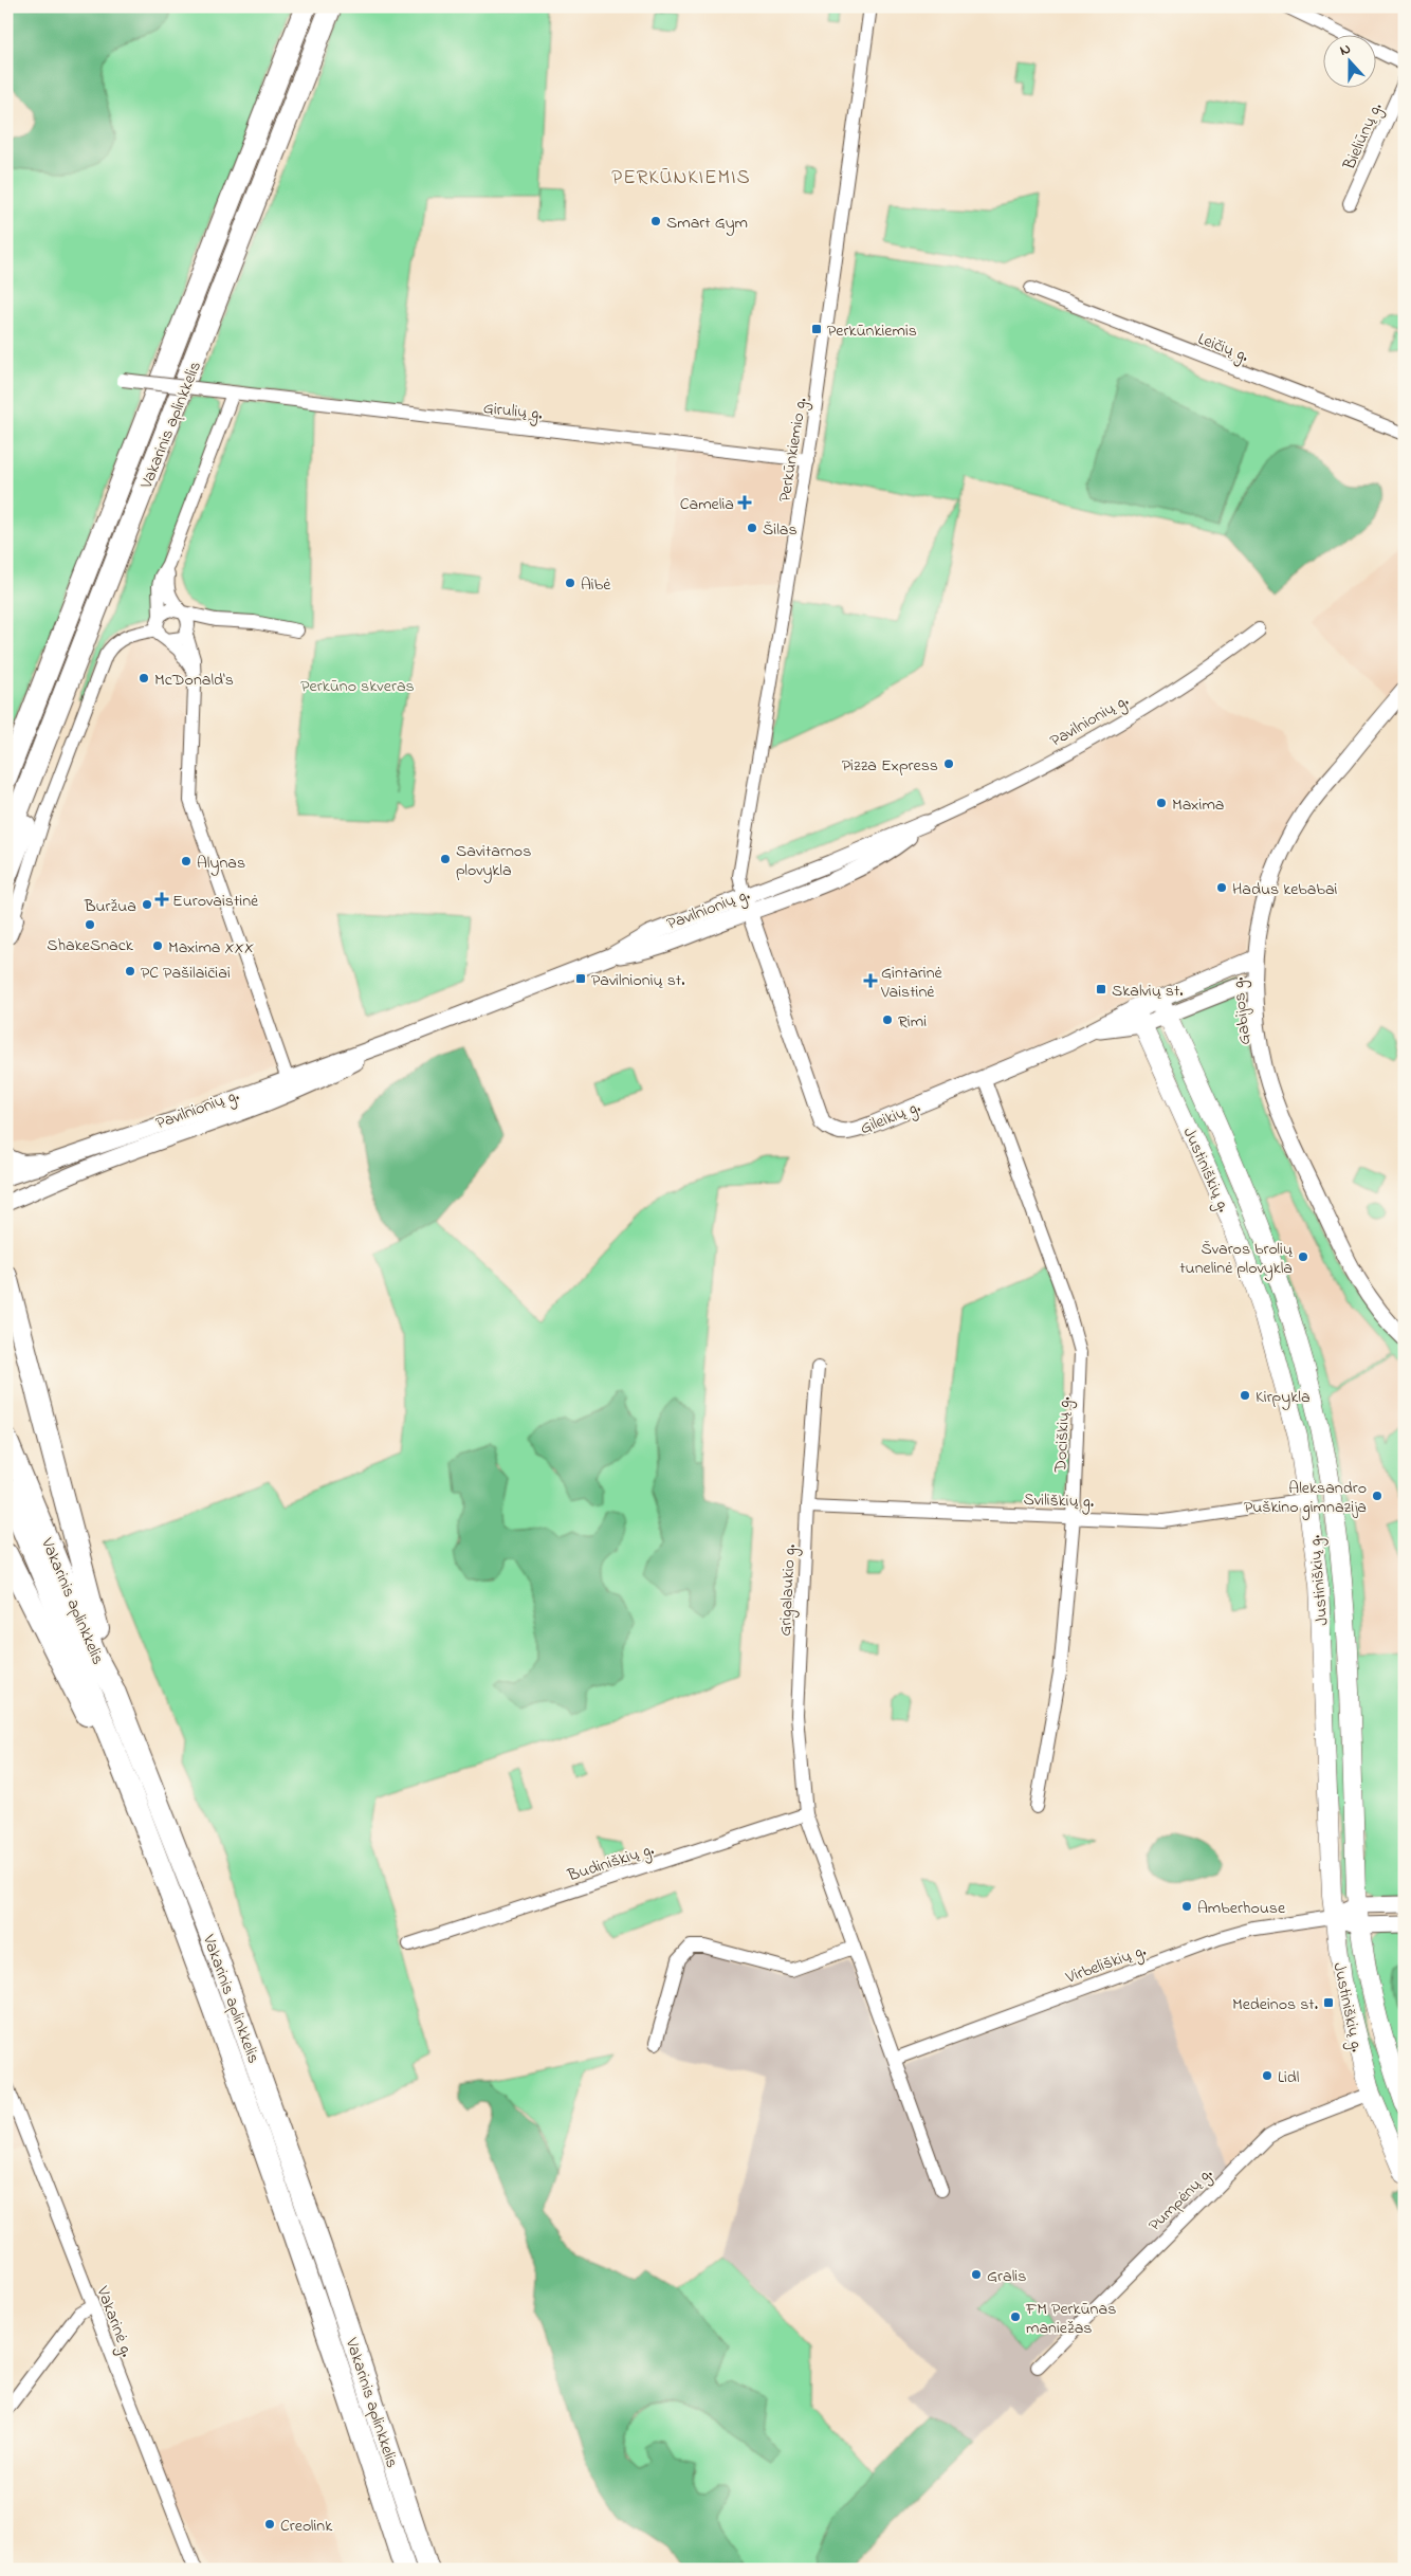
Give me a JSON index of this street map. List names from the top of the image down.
{
  "streets": {
    "highway": ["Vakarinis aplinkkelis"],
    "main road": ["Gileikių g.", "Justiniškių g."],
    "street": [
      "Bieliūnų g.",
      "Leičių g.",
      "Girulių g.",
      "Perkūnkiemio g.",
      "Pavilnionių g.",
      "Gabijos g.",
      "Dociškių g.",
      "Sviliškių g.",
      "Grigalaukio g.",
      "Budiniškių g.",
      "Virbeliškių g.",
      "Pumpėnų g.",
      "Vakarinė g."
    ]
  },
  "crossings": [
    ["Girulių g.", "Perkūnkiemio g."],
    ["Perkūnkiemio g.", "Pavilnionių g."],
    ["Perkūnkiemio g.", "Gileikių g."],
    ["Pavilnionių g.", "Gileikių g."],
    ["Gabijos g.", "Gileikių g."],
    ["Gileikių g.", "Justiniškių g."],
    ["Gileikių g.", "Dociškių g."],
    ["Justiniškių g.", "Sviliškių g."],
    ["Justiniškių g.", "Virbeliškių g."],
    ["Justiniškių g.", "Pumpėnų g."],
    ["Dociškių g.", "Sviliškių g."],
    ["Sviliškių g.", "Grigalaukio g."],
    ["Grigalaukio g.", "Budiniškių g."]
  ],
  "districts": ["PERKŪNKIEMIS"],
  "parks": ["Perkūno skveras"],
  "places": {
    "other": [
      "Smart Gym",
      "Šilas",
      "Aibė",
      "McDonald's",
      "Pizza Express",
      "Maxima",
      "Savitarnos plovykla",
      "Alynas",
      "Hadus kebabai",
      "Buržua",
      "ShakeSnack",
      "Maxima XXX",
      "PC Pašilaičiai",
      "Rimi",
      "Švaros brolių tunelinė plovykla",
      "Kirpykla",
      "Aleksandro Puškino gimnazija",
      "Amberhouse",
      "Lidl",
      "Gralis",
      "FM Perkūnas maniežas",
      "Creolink"
    ],
    "transit": [
      "Perkūnkiemis",
      "Pavilnionių st.",
      "Skalvių st.",
      "Medeinos st."
    ],
    "health": ["Camelia", "Eurovaistinė", "Gintarinė Vaistinė"]
  },
  "north": "top"
}
